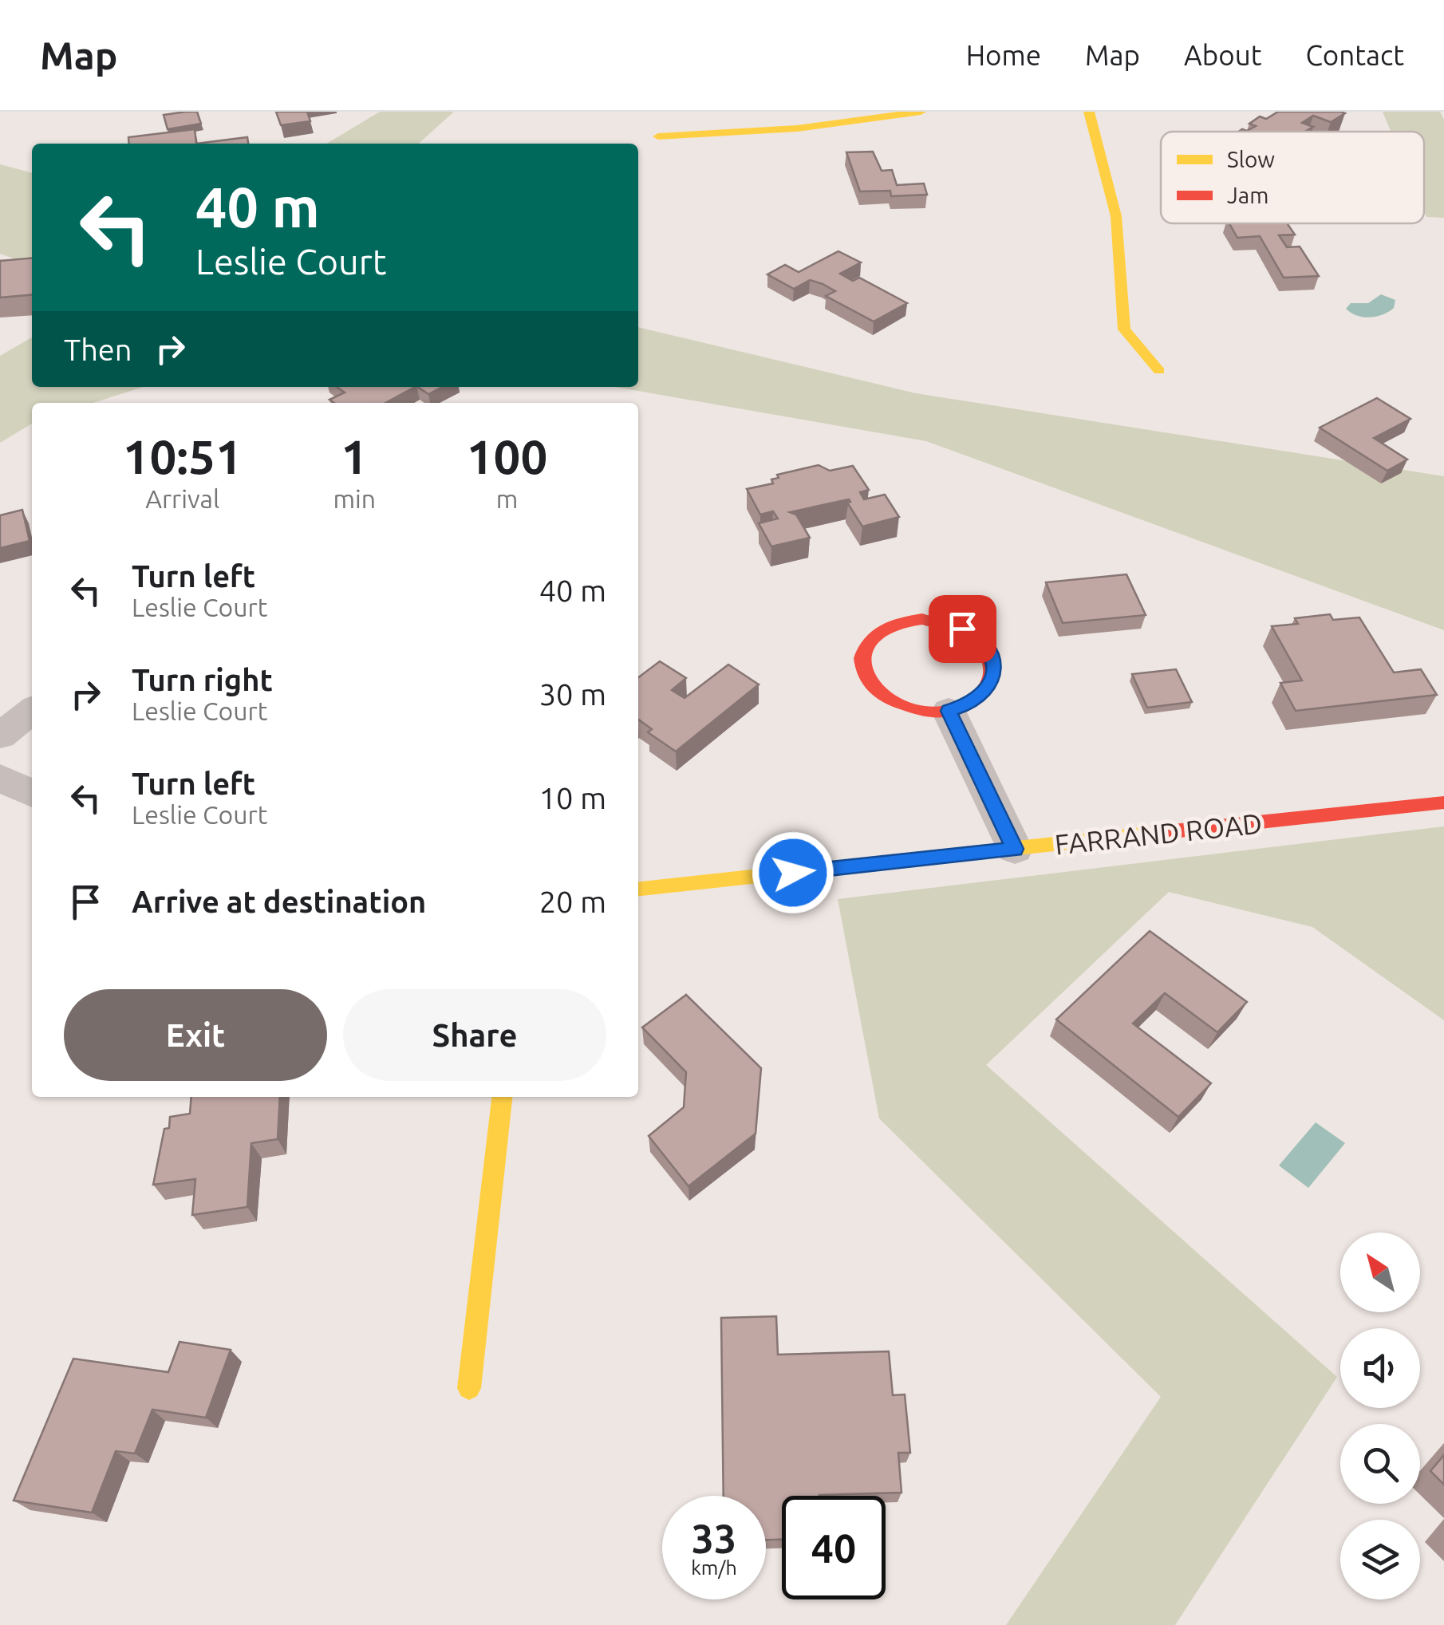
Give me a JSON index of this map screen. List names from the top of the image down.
{
  "streets": {
    "street": ["FARRAND ROAD"]
  },
  "legend": ["Slow", "Jam"],
  "north": "top left",
  "page": {
    "header": "Map",
    "nav": [
      "Home",
      "Map",
      "About",
      "Contact"
    ],
    "turn": ["40 m", "Leslie Court"],
    "then": "Then",
    "eta": [
      "10:51",
      "Arrival",
      "1",
      "min",
      "100",
      "m"
    ],
    "list": [
      {
        "name": "Turn left",
        "note": "Leslie Court",
        "value": "40 m"
      },
      {
        "name": "Turn right",
        "note": "Leslie Court",
        "value": "30 m"
      },
      {
        "name": "Turn left",
        "note": "Leslie Court",
        "value": "10 m"
      },
      {
        "name": "Arrive at destination",
        "value": "20 m"
      }
    ],
    "buttons": ["Exit", "Share"],
    "speed": "33 km/h",
    "limit": "40"
  }
}
